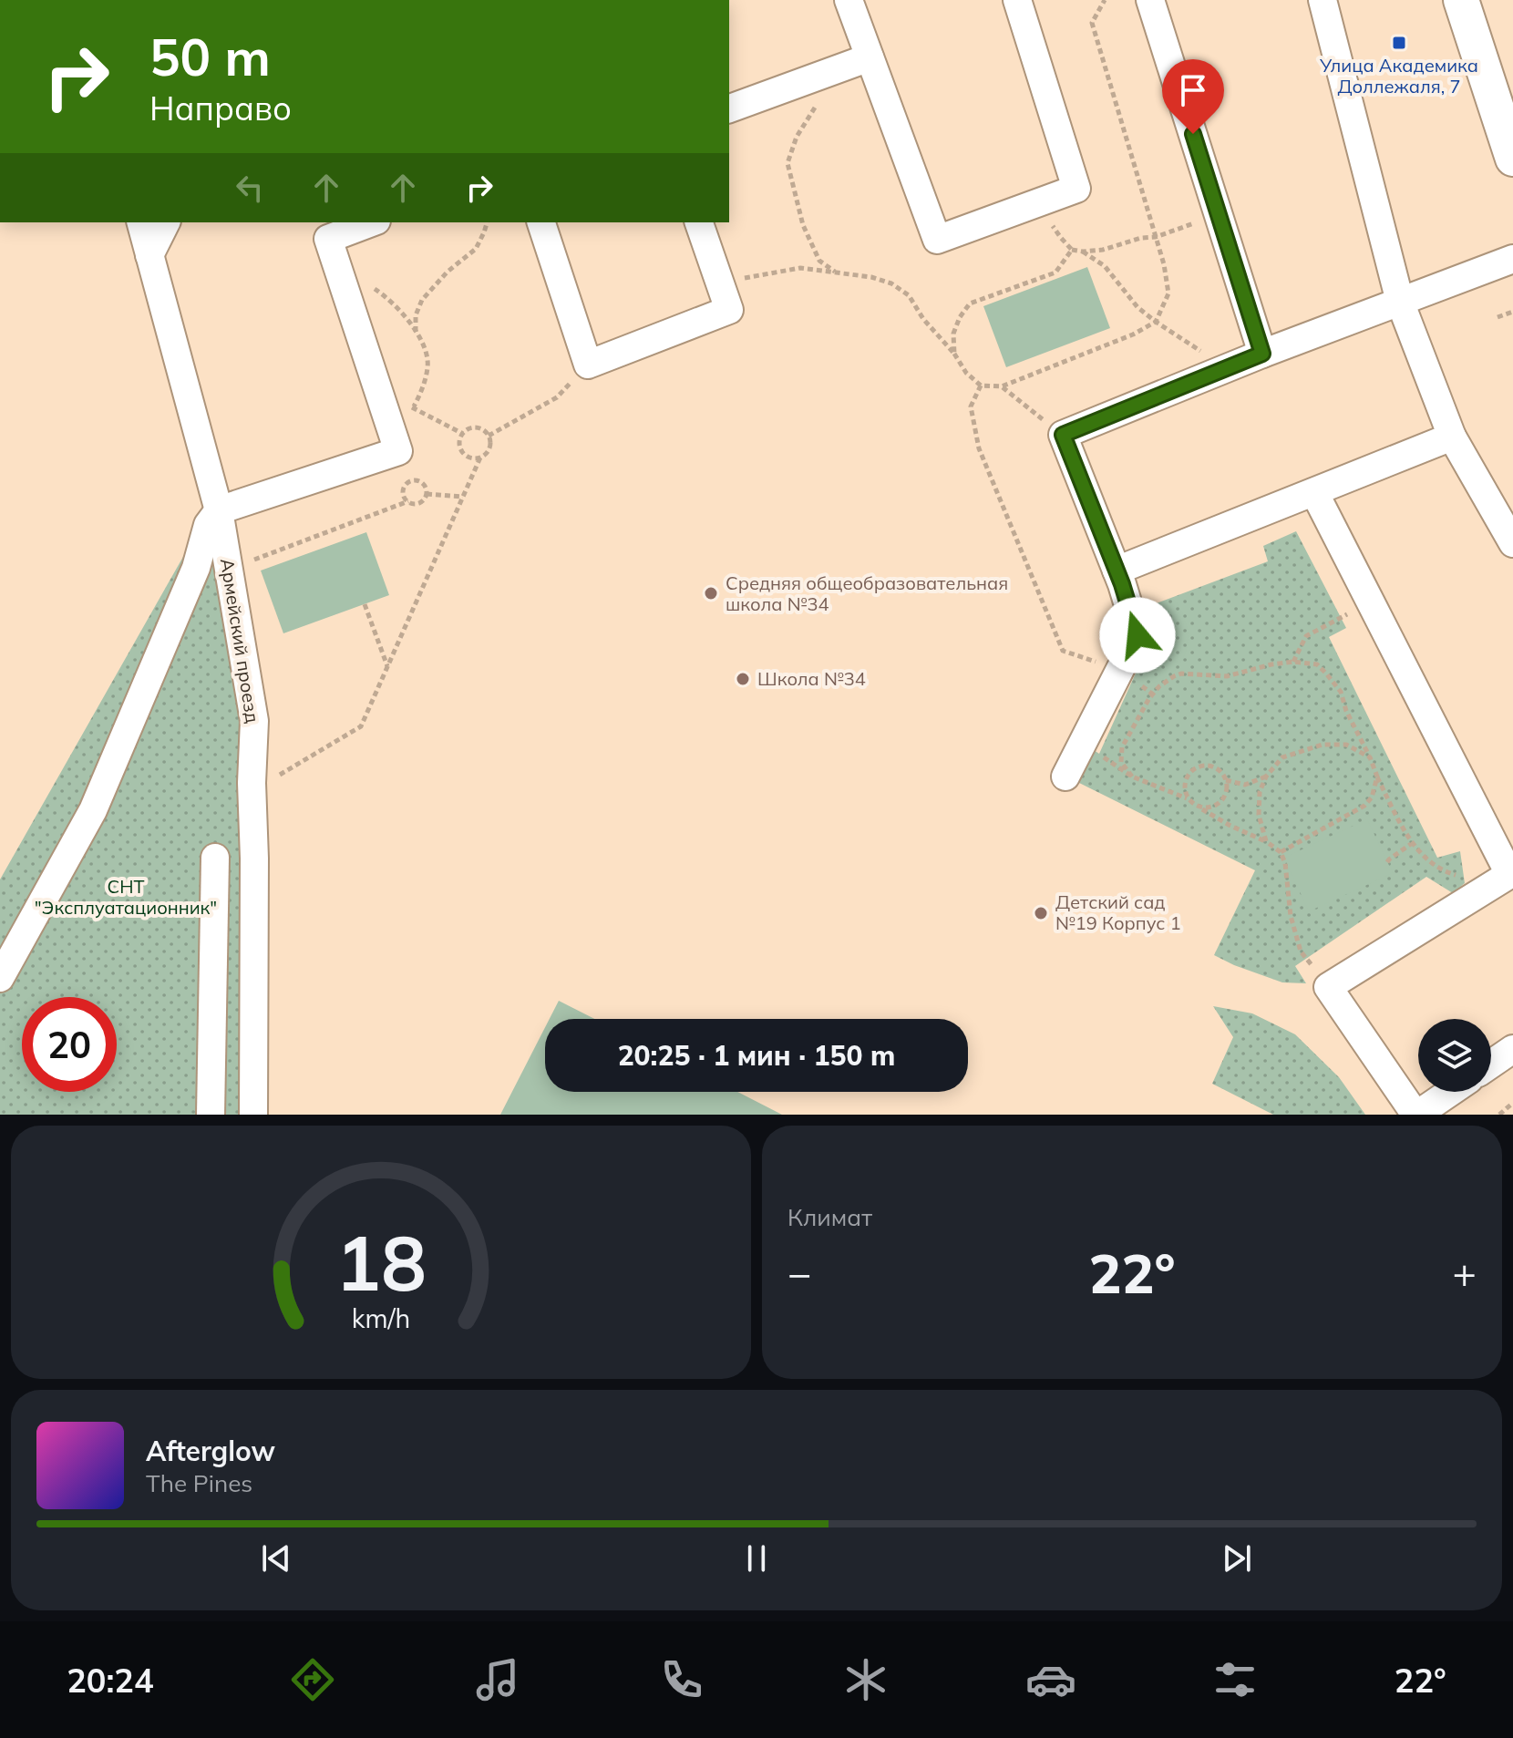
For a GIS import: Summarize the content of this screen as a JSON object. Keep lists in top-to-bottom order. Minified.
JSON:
{"streets":{"street":["Армейский проезд"]},"parks":["СНТ \"Эксплуатационник\""],"places":{"transit":["Улица Академика Доллежаля, 7"],"other":["Средняя общеобразовательная школа №34","Школа №34","Детский сад №19 Корпус 1"]},"page":{"turn":["50 m","Направо"],"limit":"20","trip":"20:25 · 1 мин · 150 m","tile":"Климат","heat":["−","22°","+"],"song":["Afterglow","The Pines"],"tabs":["20:24","22°"],"gauge":["18","km/h"]}}
